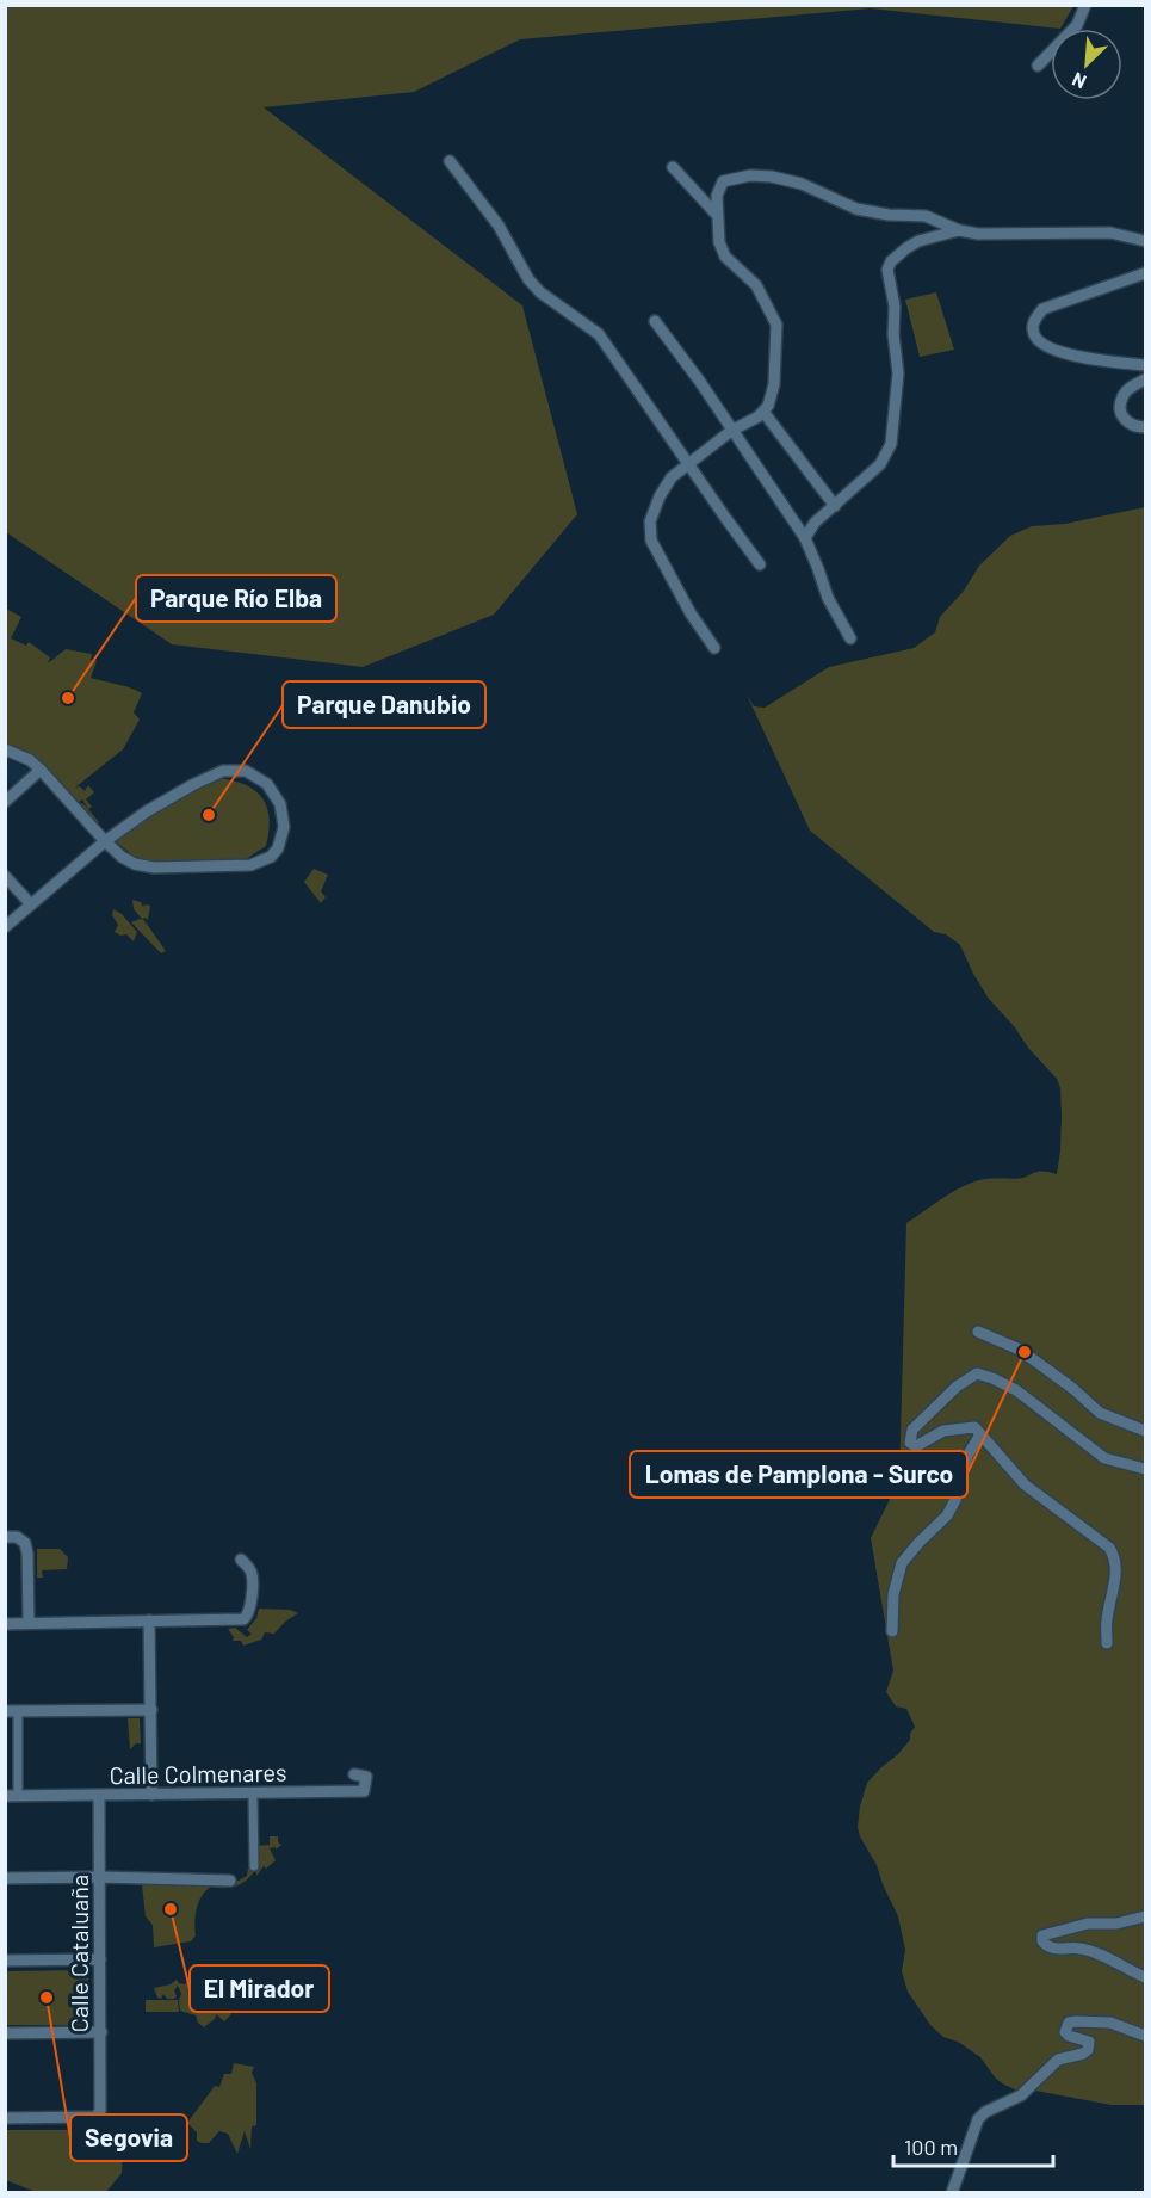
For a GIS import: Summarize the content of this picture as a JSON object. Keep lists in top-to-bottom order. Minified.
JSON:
{"streets":{"street":["Calle Colmenares","Calle Cataluaña"]},"crossings":[["Calle Colmenares","Calle Cataluaña"]],"places":["Parque Río Elba","Parque Danubio","Lomas de Pamplona - Surco","El Mirador","Segovia"],"scale_bar":"100 m","north":"bottom left"}
